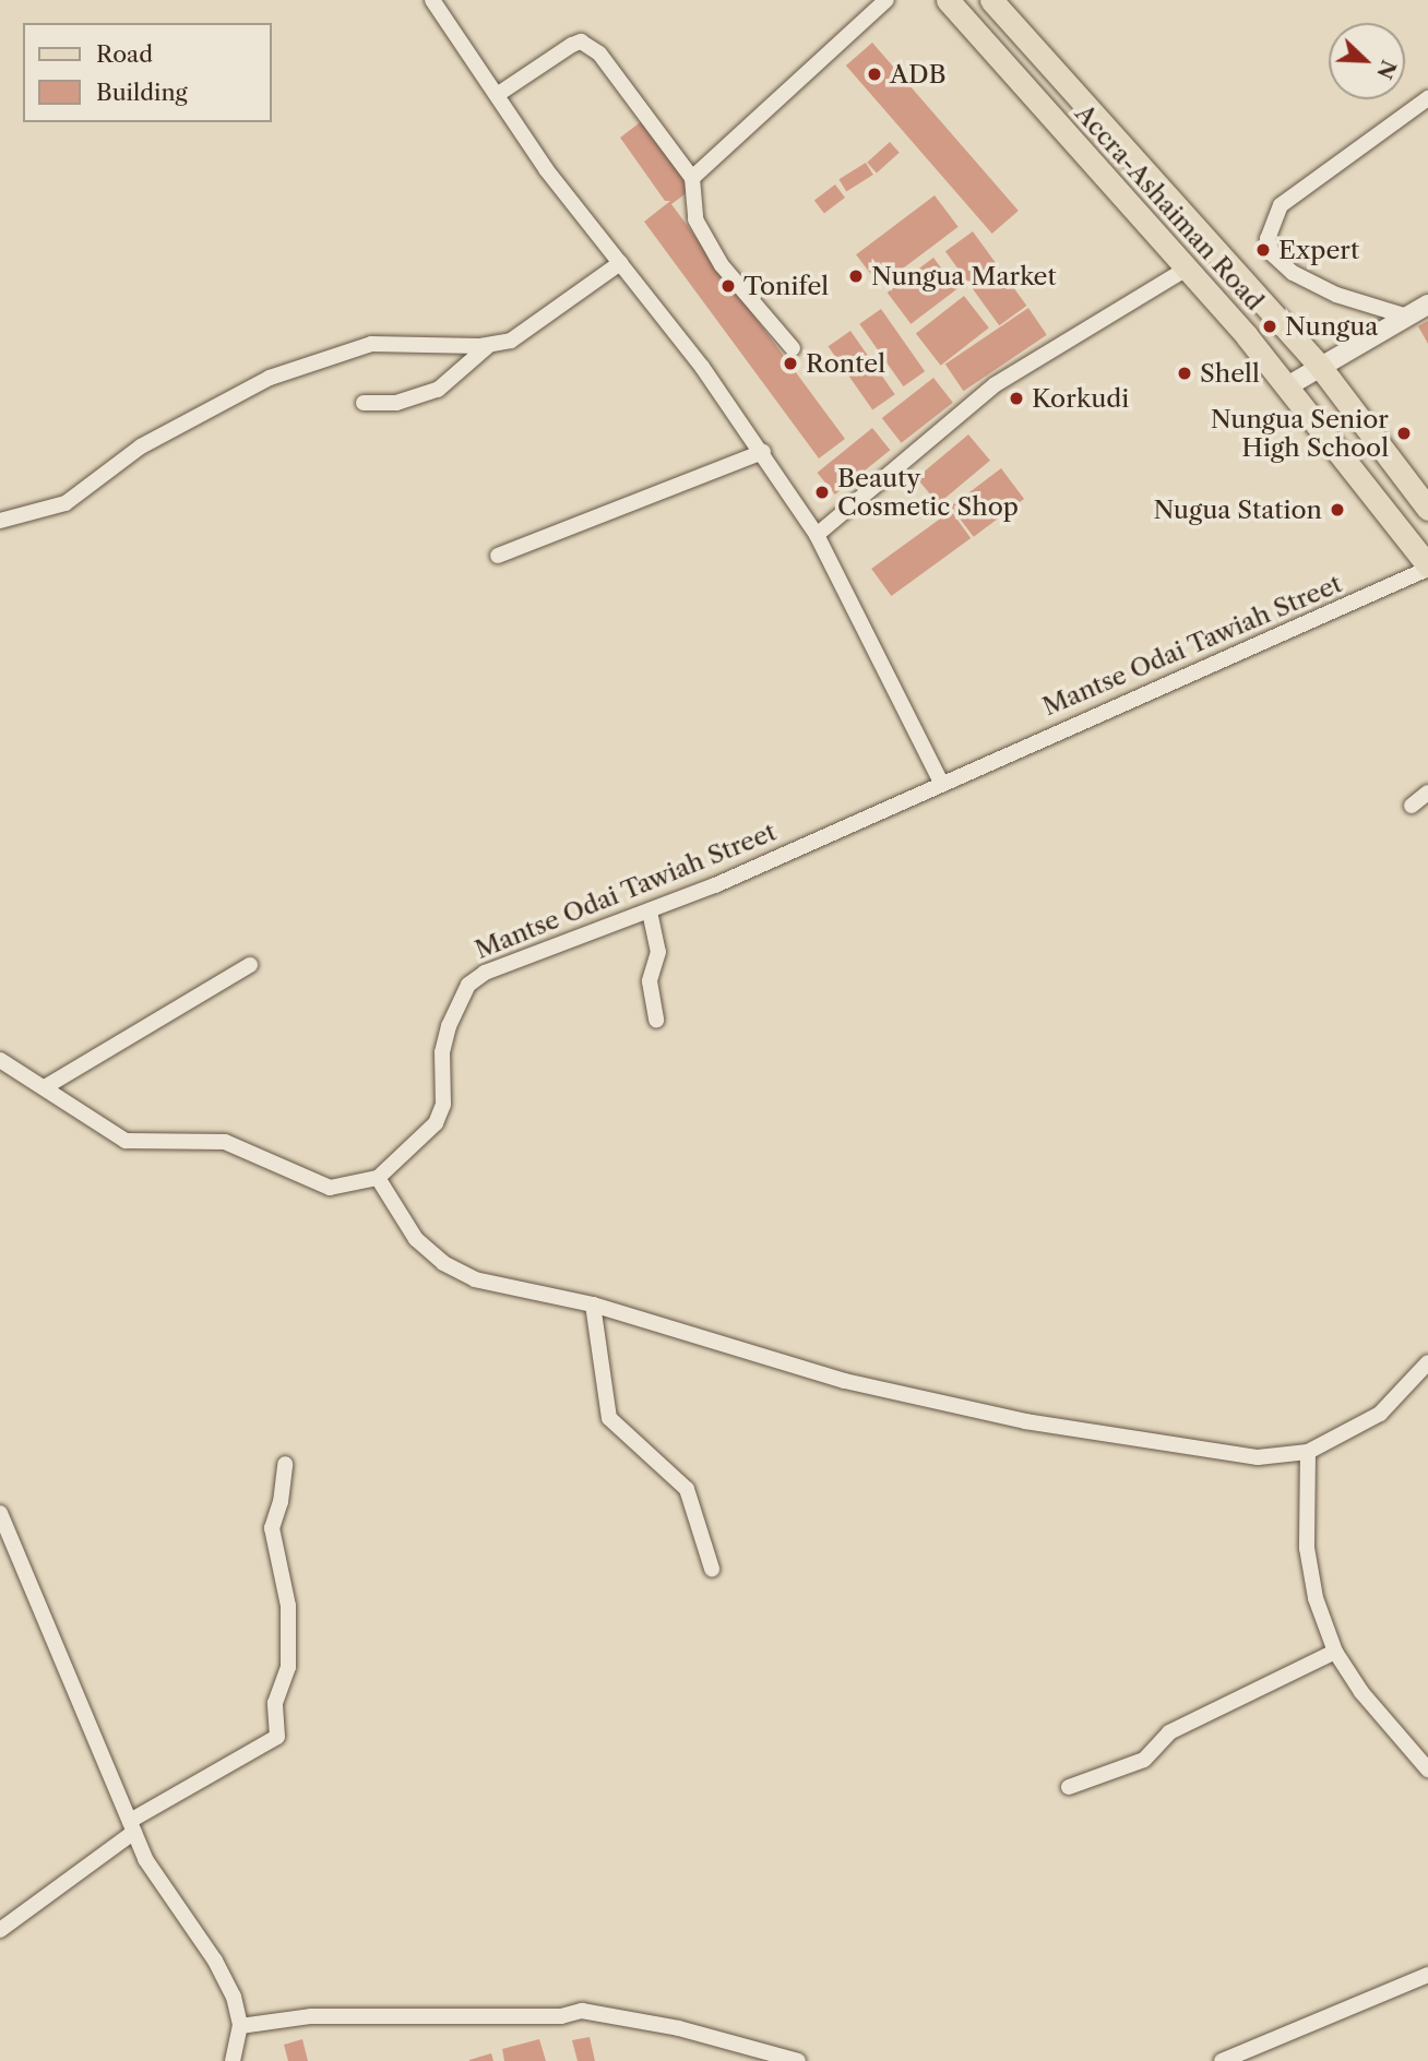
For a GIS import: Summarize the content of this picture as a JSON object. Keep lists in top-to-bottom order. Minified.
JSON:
{"streets":{"main road":["Accra-Ashaiman Road"],"street":["Mantse Odai Tawiah Street"]},"crossings":[["Accra-Ashaiman Road","Mantse Odai Tawiah Street"]],"places":["ADB","Expert","Nungua Market","Tonifel","Nungua","Rontel","Shell","Korkudi","Nungua Senior High School","Beauty Cosmetic Shop","Nugua Station"],"legend":["Road","Building"],"north":"bottom right"}
